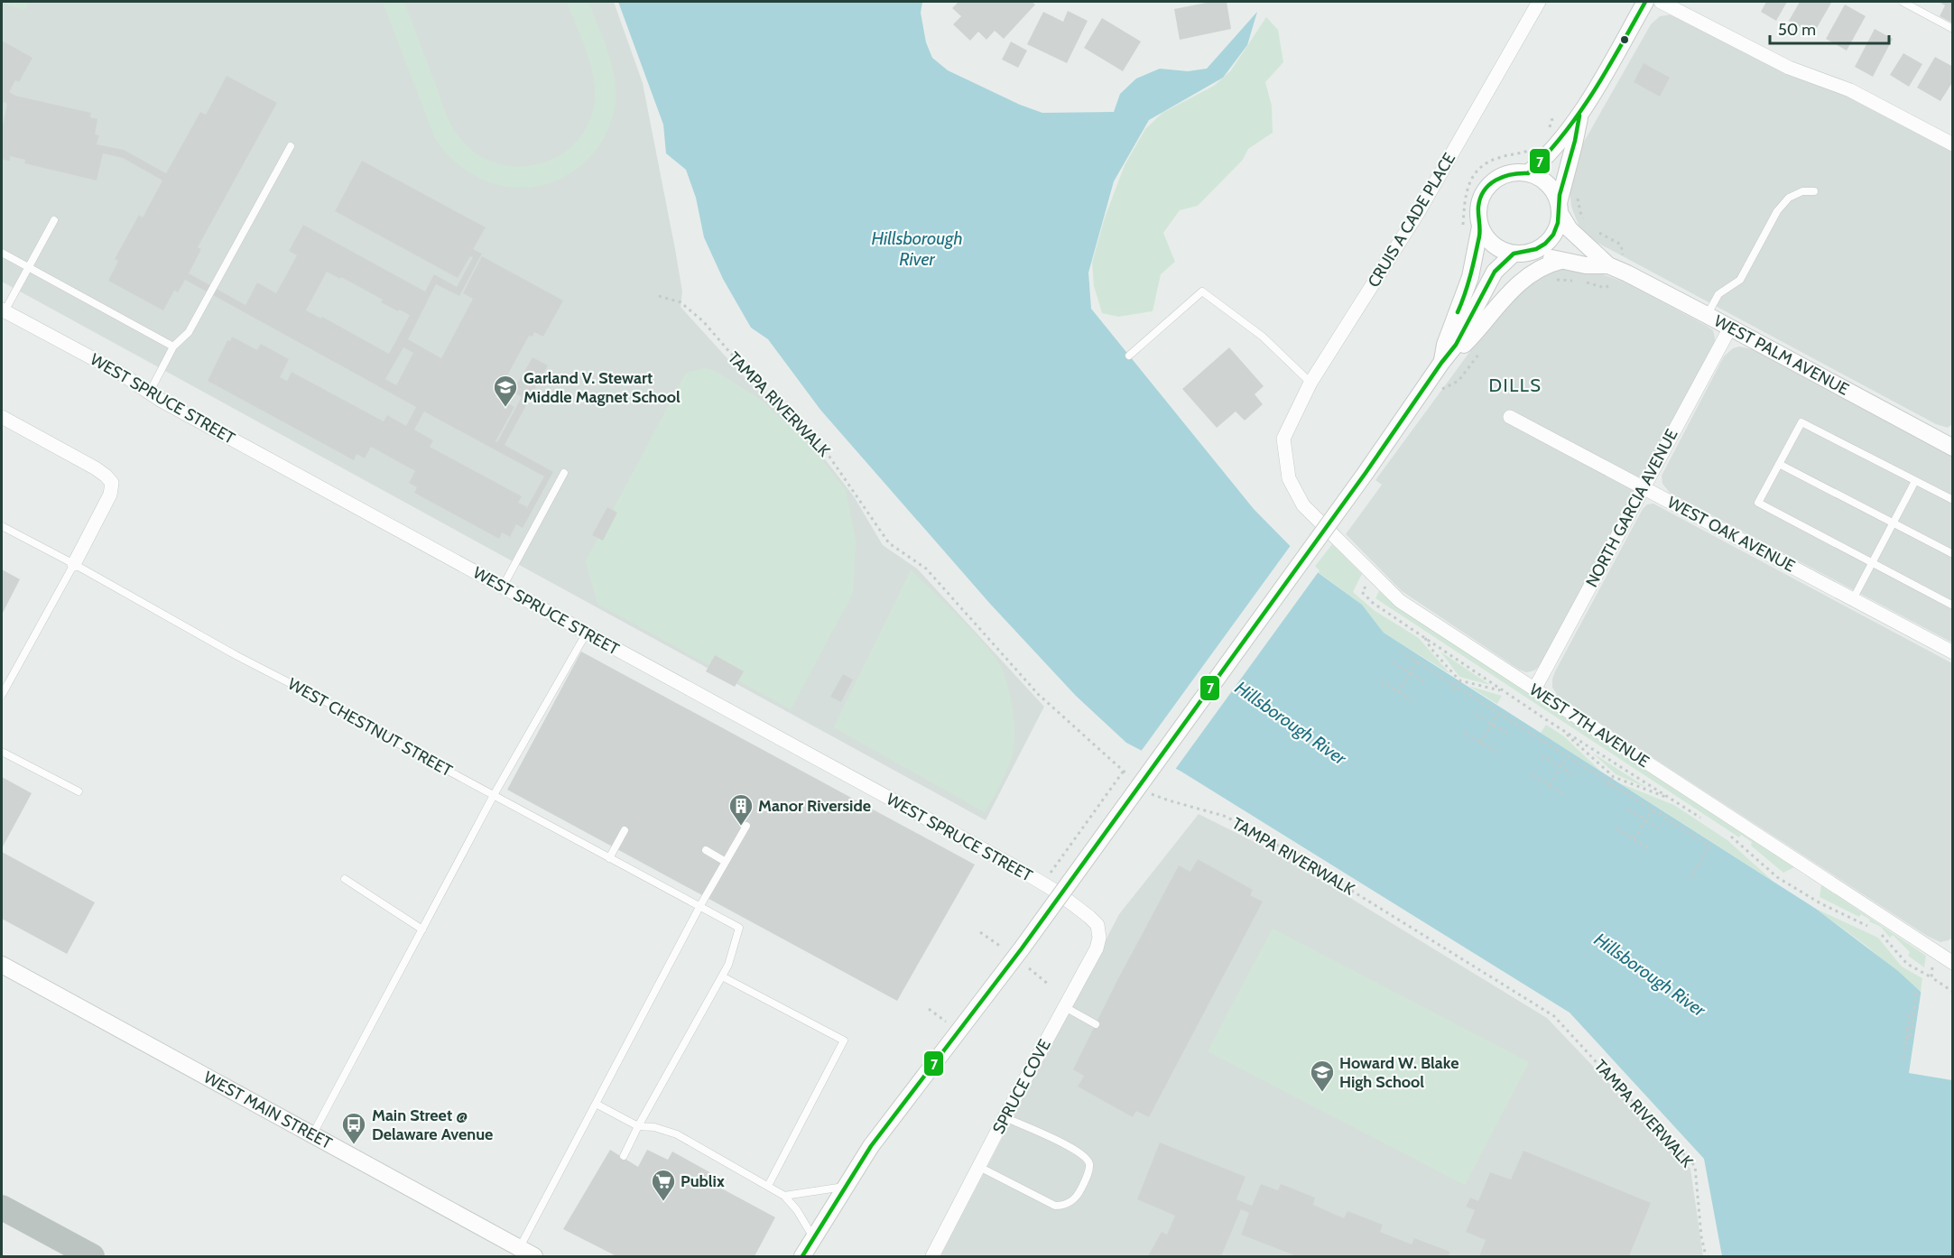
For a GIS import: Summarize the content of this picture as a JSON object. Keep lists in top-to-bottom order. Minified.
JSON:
{"streets":{"street":["CRUIS A CADE PLACE","WEST PALM AVENUE","WEST SPRUCE STREET","NORTH GARCIA AVENUE","WEST OAK AVENUE","WEST 7TH AVENUE","SPRUCE COVE","WEST MAIN STREET"],"lane":["WEST CHESTNUT STREET"],"path":["TAMPA RIVERWALK"]},"crossings":[["CRUIS A CADE PLACE","WEST 7TH AVENUE"],["WEST PALM AVENUE","NORTH GARCIA AVENUE"],["WEST SPRUCE STREET","SPRUCE COVE"],["NORTH GARCIA AVENUE","WEST OAK AVENUE"],["NORTH GARCIA AVENUE","WEST 7TH AVENUE"]],"districts":["DILLS"],"water":["Hillsborough River"],"places":{"school or university":["Garland V. Stewart Middle Magnet School","Howard W. Blake High School"],"building":["Manor Riverside"],"bus stop":["Main Street @ Delaware Avenue"],"supermarket":["Publix"]},"lines":["transit line 7"],"scale_bar":"50 m"}
